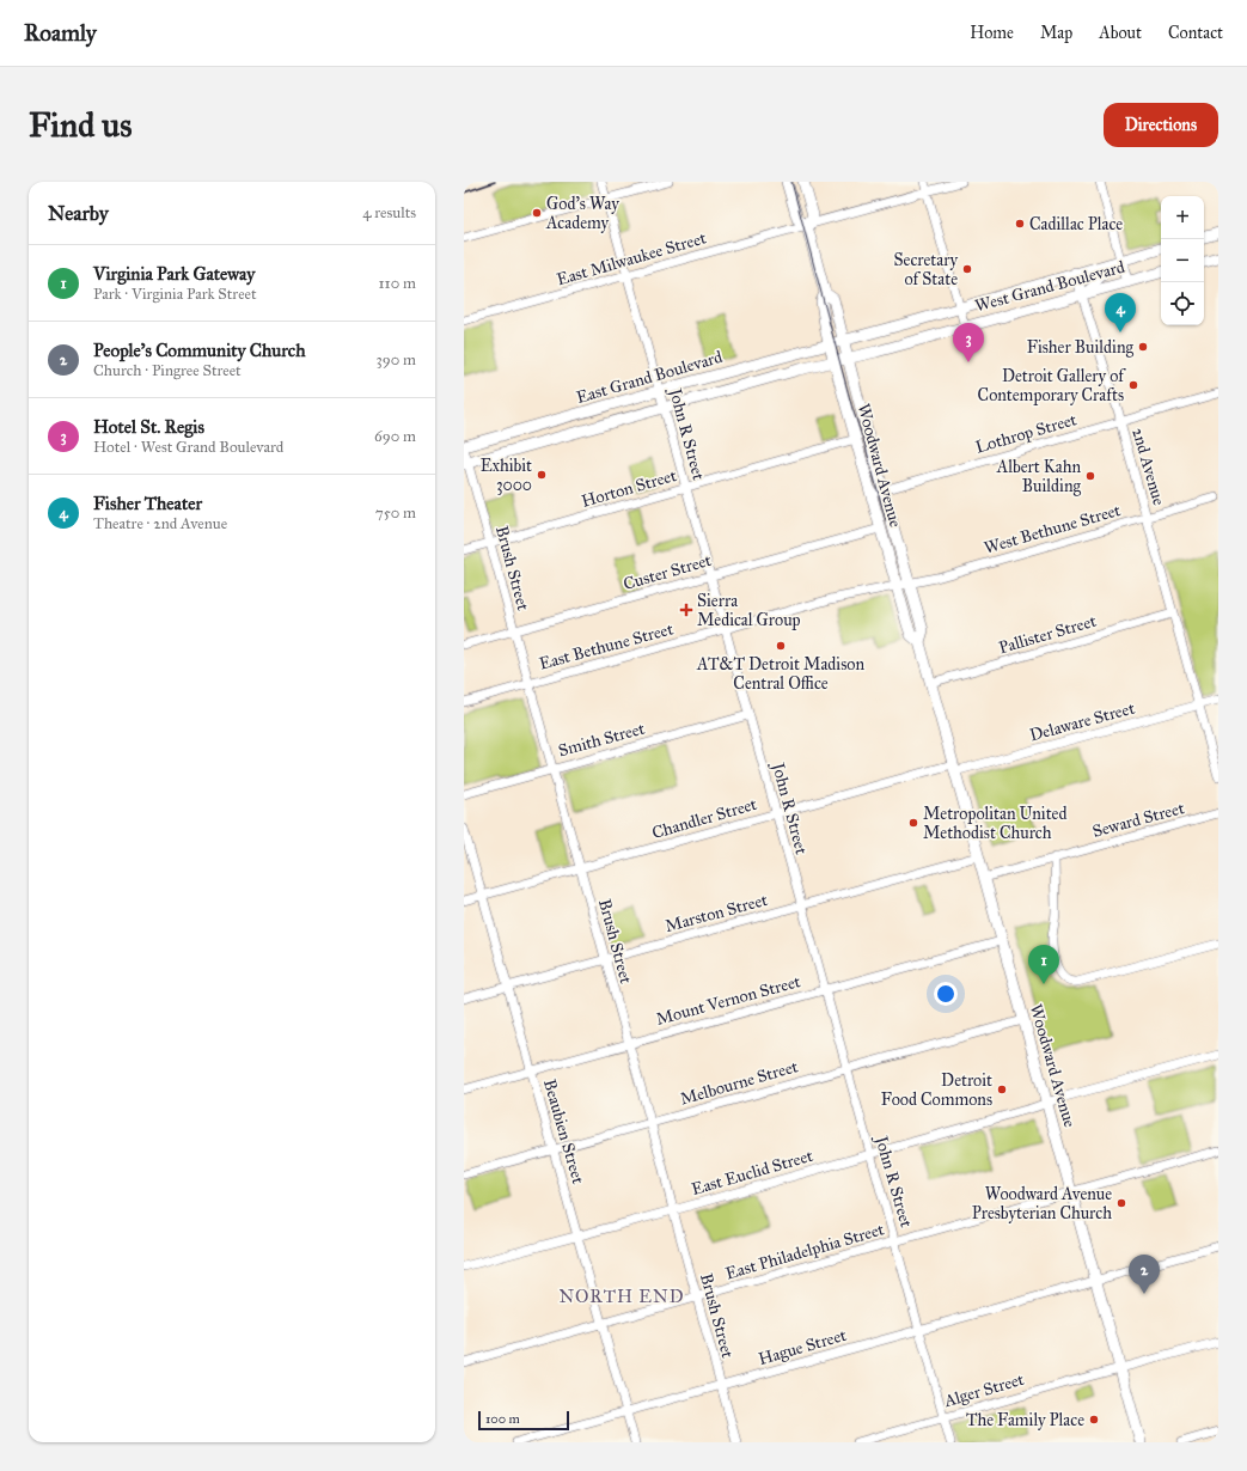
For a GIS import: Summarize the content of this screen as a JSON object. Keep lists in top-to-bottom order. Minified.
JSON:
{"streets":{"main road":["West Grand Boulevard","East Grand Boulevard","Woodward Avenue"],"street":["East Milwaukee Street","Lothrop Street","John R Street","2nd Avenue","Horton Street","West Bethune Street","Brush Street","Custer Street","Pallister Street","East Bethune Street","Delaware Street","Smith Street","Chandler Street","Seward Street","Marston Street","Mount Vernon Street","Melbourne Street","Beaubien Street","East Euclid Street","East Philadelphia Street","Hague Street","Alger Street"]},"crossings":[["East Milwaukee Street","John R Street"],["East Milwaukee Street","Woodward Avenue"],["West Grand Boulevard","East Grand Boulevard"],["West Grand Boulevard","Woodward Avenue"],["West Grand Boulevard","2nd Avenue"],["East Grand Boulevard","John R Street"],["East Grand Boulevard","Woodward Avenue"],["East Grand Boulevard","Brush Street"],["Lothrop Street","Woodward Avenue"],["Lothrop Street","2nd Avenue"],["John R Street","Horton Street"],["John R Street","Custer Street"],["John R Street","East Bethune Street"],["John R Street","Smith Street"],["John R Street","Chandler Street"],["John R Street","Marston Street"],["John R Street","Mount Vernon Street"],["John R Street","Melbourne Street"],["John R Street","East Euclid Street"],["John R Street","East Philadelphia Street"],["John R Street","Hague Street"],["John R Street","Alger Street"],["Woodward Avenue","Horton Street"],["Woodward Avenue","West Bethune Street"],["Woodward Avenue","Custer Street"],["Woodward Avenue","Pallister Street"],["Woodward Avenue","East Bethune Street"],["Woodward Avenue","Delaware Street"],["Woodward Avenue","Chandler Street"],["Woodward Avenue","Seward Street"],["Woodward Avenue","Marston Street"],["Woodward Avenue","Mount Vernon Street"],["Woodward Avenue","Melbourne Street"],["Woodward Avenue","East Euclid Street"],["Woodward Avenue","East Philadelphia Street"],["Woodward Avenue","Hague Street"],["Woodward Avenue","Alger Street"],["2nd Avenue","West Bethune Street"],["2nd Avenue","Pallister Street"],["2nd Avenue","Delaware Street"],["Horton Street","Brush Street"],["West Bethune Street","East Bethune Street"],["Brush Street","Custer Street"],["Brush Street","East Bethune Street"],["Brush Street","Smith Street"],["Brush Street","Chandler Street"],["Brush Street","Marston Street"],["Brush Street","Mount Vernon Street"],["Brush Street","Melbourne Street"],["Brush Street","East Euclid Street"],["Brush Street","East Philadelphia Street"],["Brush Street","Hague Street"],["Delaware Street","Chandler Street"],["Chandler Street","Beaubien Street"],["Marston Street","Beaubien Street"],["Mount Vernon Street","Beaubien Street"],["Melbourne Street","Beaubien Street"],["Beaubien Street","East Euclid Street"],["Beaubien Street","East Philadelphia Street"],["Beaubien Street","Hague Street"]],"districts":["NORTH END"],"places":{"other":["God's Way Academy","Cadillac Place","Secretary of State","Fisher Building","Detroit Gallery of Contemporary Crafts","Exhibit 3000","Albert Kahn Building","AT&T Detroit Madison Central Office","Metropolitan United Methodist Church","Detroit Food Commons","Woodward Avenue Presbyterian Church","The Family Place"],"health":["Sierra Medical Group"]},"scale_bar":"100 m","page":{"header":"Roamly","nav":["Home","Map","About","Contact"],"buttons":"Directions","title":"Find us","heading":["Nearby","4 results"],"map_buttons":["+","−"],"list":[{"mark":"1","name":"Virginia Park Gateway","note":"Park · Virginia Park Street","value":"110 m"},{"mark":"2","name":"People's Community Church","note":"Church · Pingree Street","value":"390 m"},{"mark":"3","name":"Hotel St. Regis","note":"Hotel · West Grand Boulevard","value":"690 m"},{"mark":"4","name":"Fisher Theater","note":"Theatre · 2nd Avenue","value":"750 m"}],"pins":["4","3","1","2"],"scale":"100 m"}}
